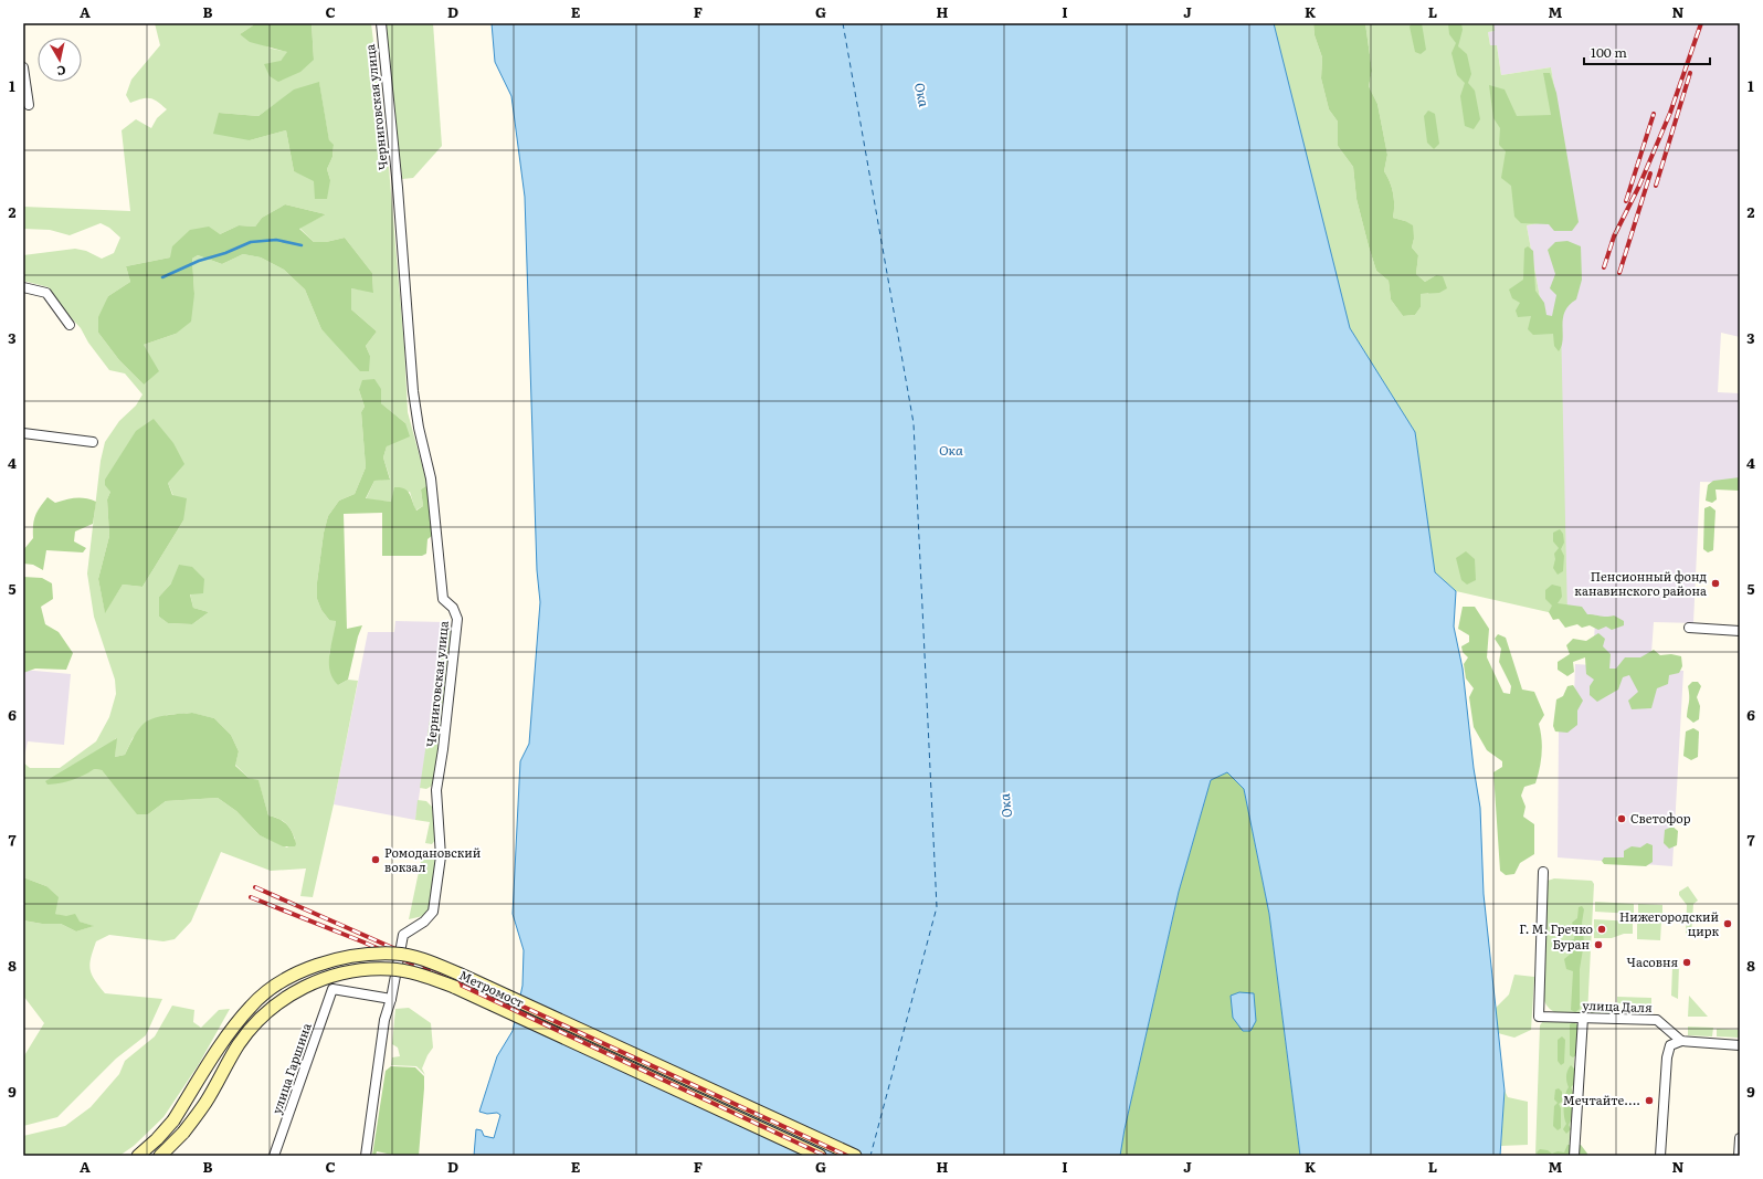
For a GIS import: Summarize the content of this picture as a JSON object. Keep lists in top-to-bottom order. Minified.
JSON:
{"streets":{"main road":["Метромост"],"street":["Черниговская улица","улица Даля","улица Гаршина"]},"crossings":[["Черниговская улица","улица Гаршина"]],"water":["Ока"],"places":["Пенсионный фонд канавинского района","Светофор","Ромодановский вокзал","Нижегородский цирк","Г. М. Гречко","Буран","Часовня","Мечтайте...."],"scale_bar":"100 m","north":"bottom","grid":{"columns":["A","B","C","D","E","F","G","H","I","J","K","L","M","N"],"rows":["1","2","3","4","5","6","7","8","9"]}}
